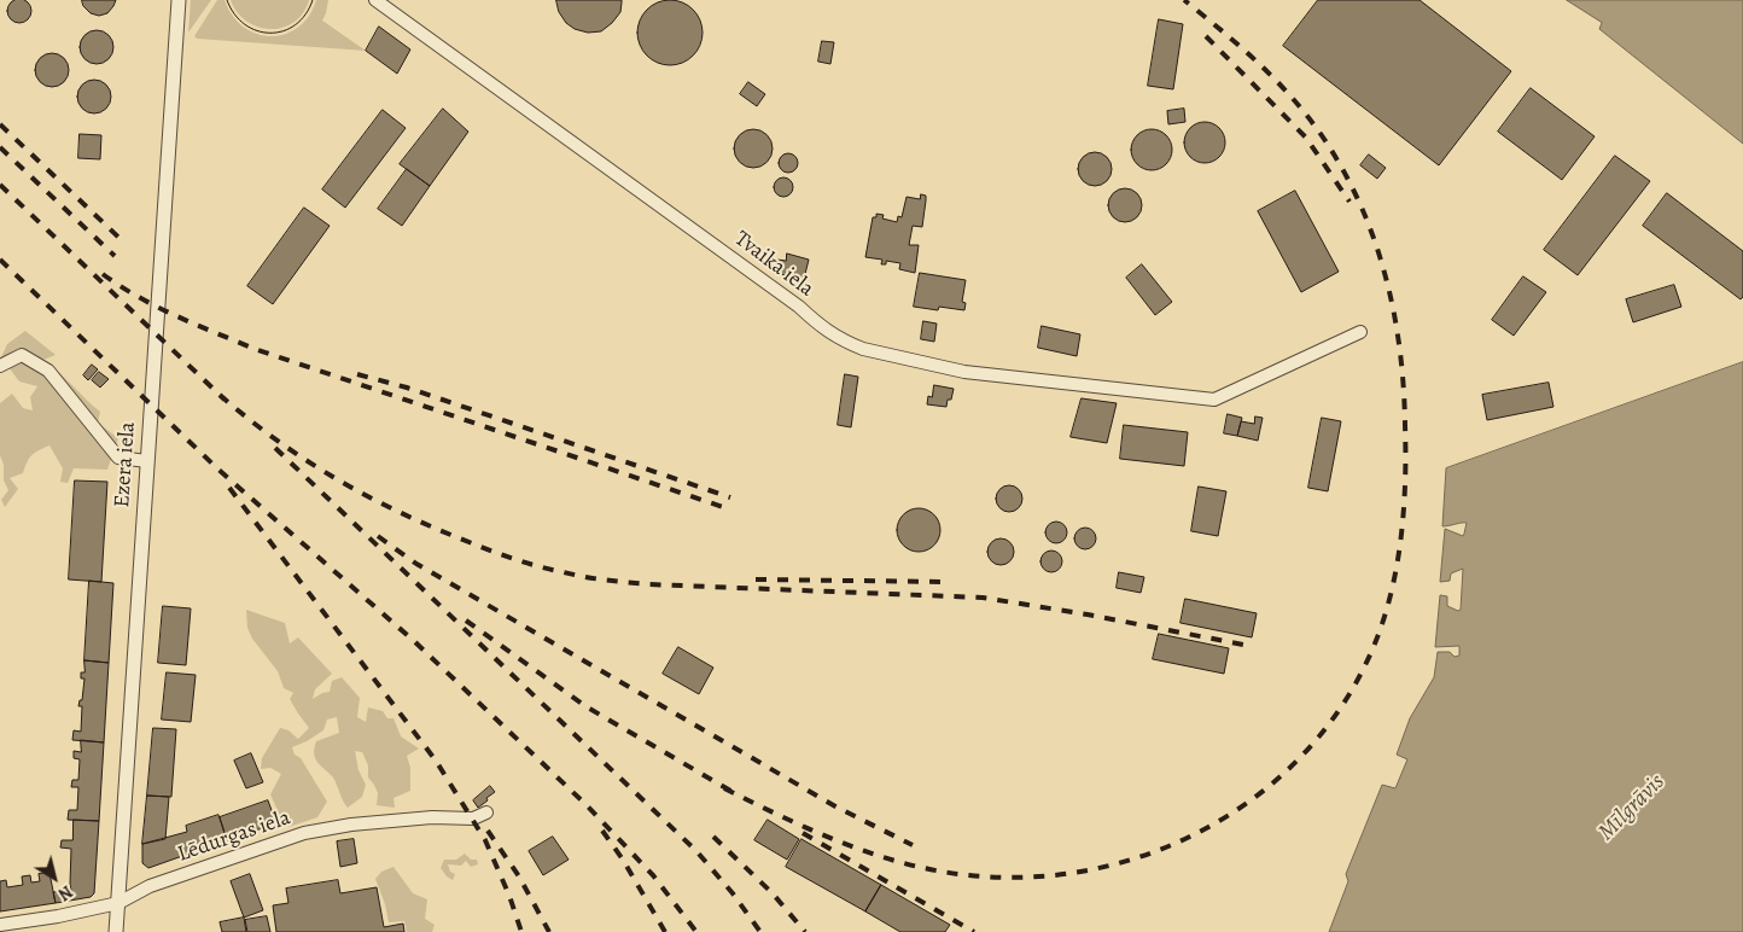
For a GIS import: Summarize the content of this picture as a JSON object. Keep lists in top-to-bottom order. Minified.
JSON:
{"streets":{"street":["Tvaika iela","Ezera iela","Lēdurgas iela"]},"crossings":[["Ezera iela","Lēdurgas iela"]],"water":["Mīlgrāvis"],"north":"bottom right"}
